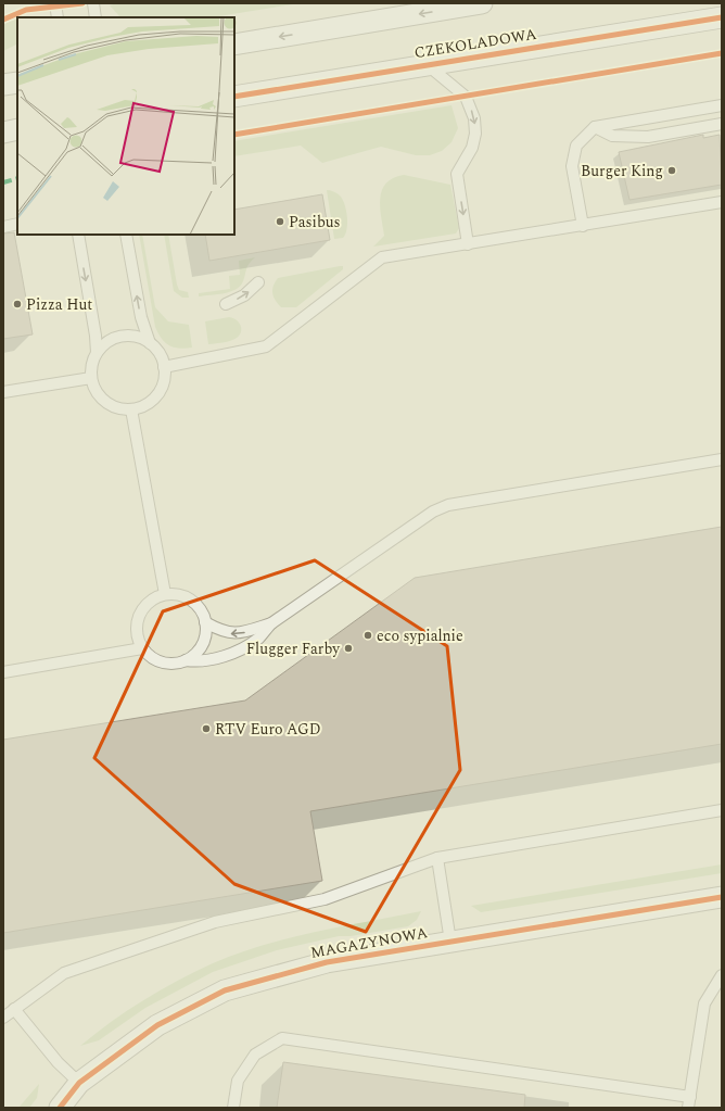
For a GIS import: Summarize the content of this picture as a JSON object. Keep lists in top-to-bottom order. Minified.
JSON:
{"streets":{"street":["CZEKOLADOWA","MAGAZYNOWA"]},"places":["Burger King","Pasibus","Pizza Hut","eco sypialnie","Flugger Farby","RTV Euro AGD"]}
